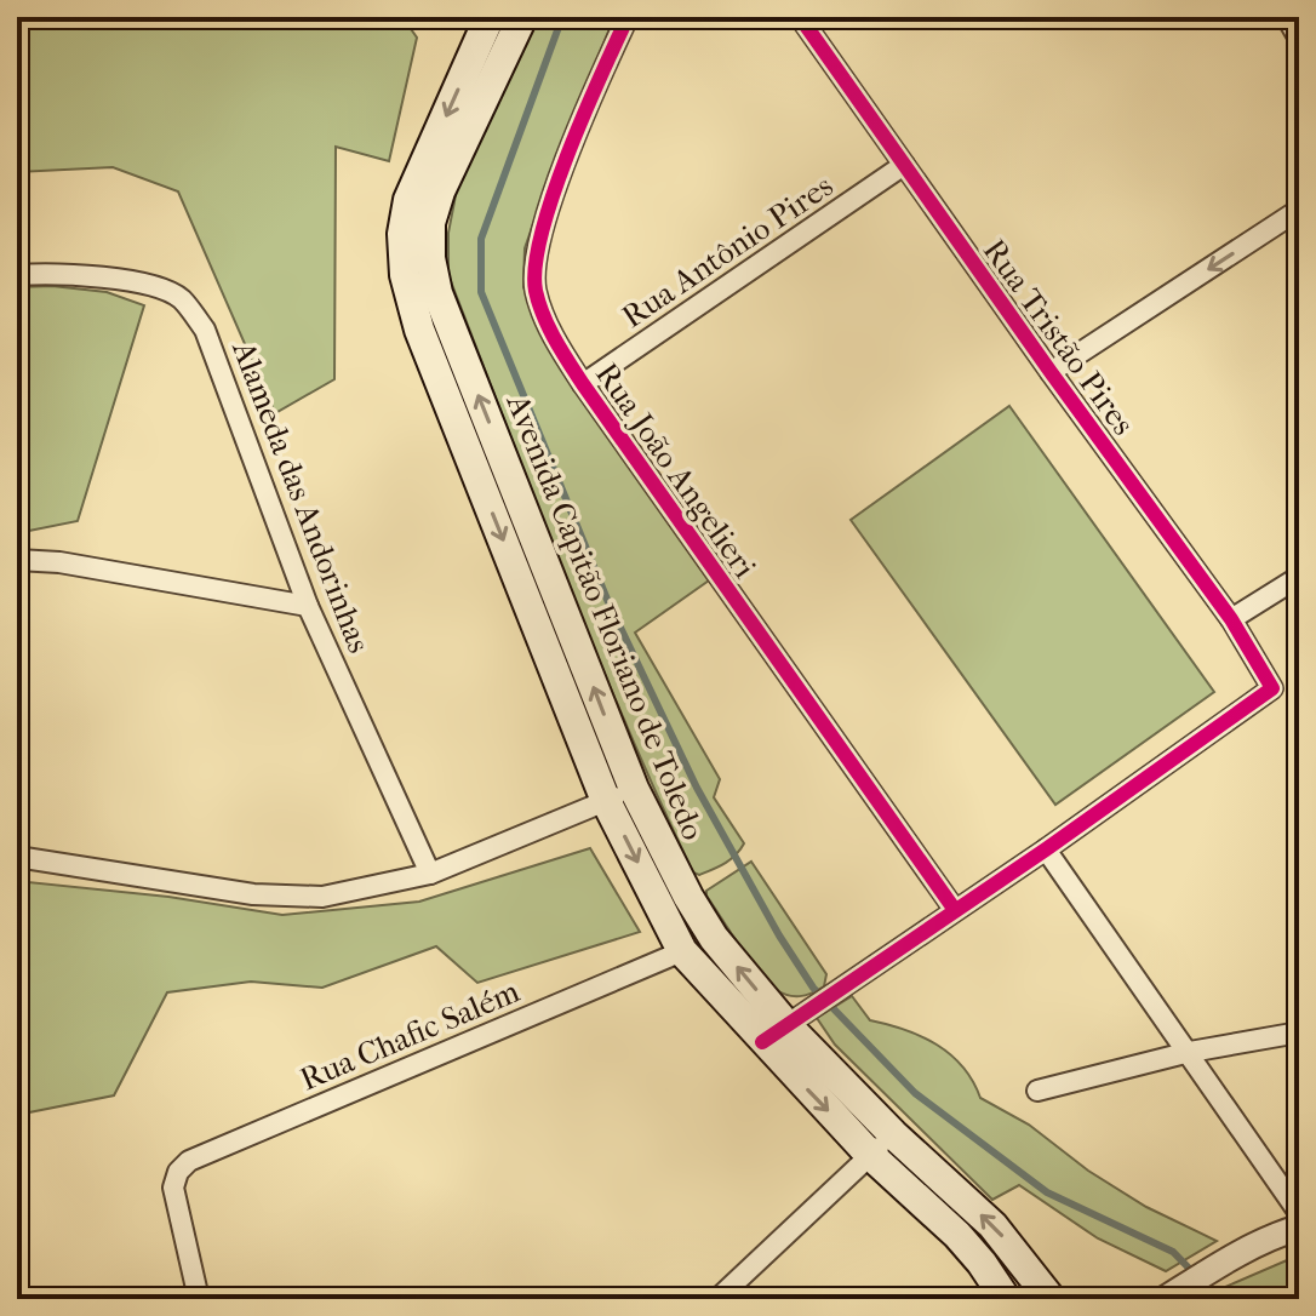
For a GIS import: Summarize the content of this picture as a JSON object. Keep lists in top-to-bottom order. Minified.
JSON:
{"streets":{"main road":["Avenida Capitão Floriano de Toledo"],"street":["Rua Antônio Pires","Rua Tristão Pires","Rua João Angelieri","Alameda das Andorinhas","Rua Chafic Salém"]},"crossings":[["Rua Antônio Pires","Rua Tristão Pires"],["Rua Antônio Pires","Rua João Angelieri"],["Avenida Capitão Floriano de Toledo","Rua Chafic Salém"]]}
